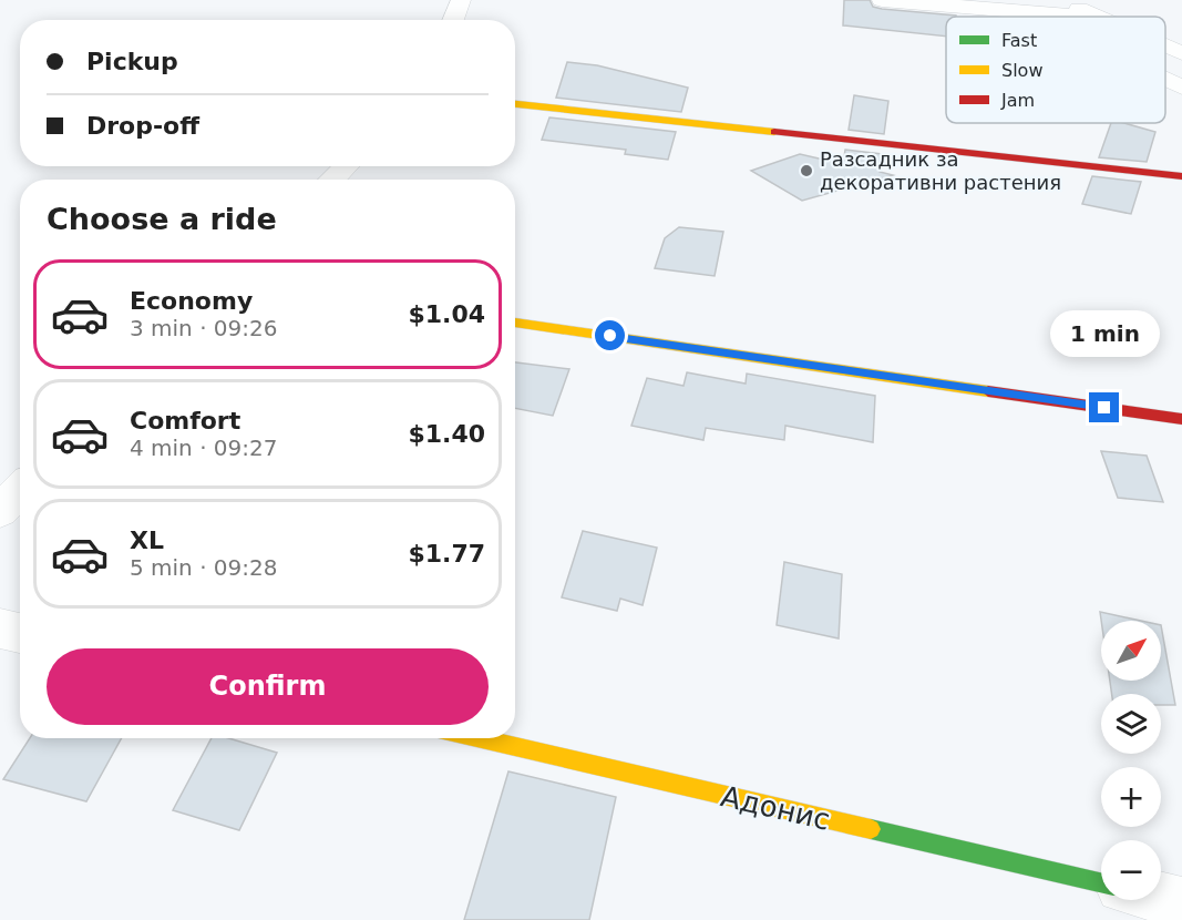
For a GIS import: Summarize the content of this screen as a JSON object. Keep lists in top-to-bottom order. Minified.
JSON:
{"streets":{"street":["Адонис"]},"places":["Разсадник за декоративни растения"],"legend":["Fast","Slow","Jam"],"north":"top right","page":{"banner":["Pickup","Drop-off"],"heading":"Choose a ride","list":[{"name":"Economy","note":"3 min · 09:26","value":"$1.04"},{"name":"Comfort","note":"4 min · 09:27","value":"$1.40"},{"name":"XL","note":"5 min · 09:28","value":"$1.77"}],"bubble":"1 min","map_buttons":["+","−"],"buttons":"Confirm"}}
